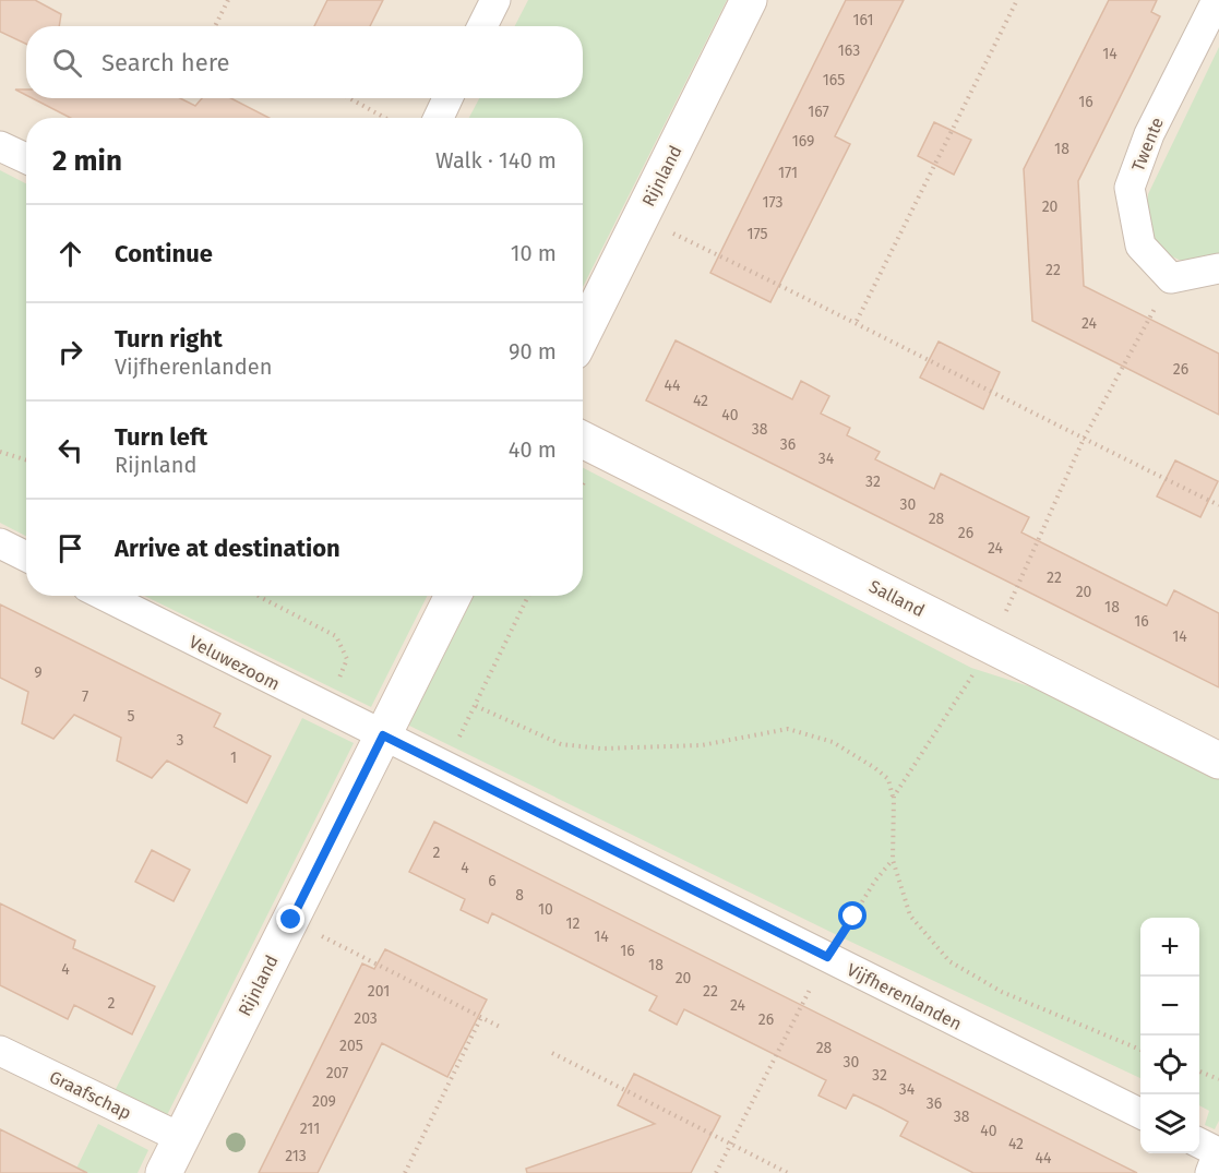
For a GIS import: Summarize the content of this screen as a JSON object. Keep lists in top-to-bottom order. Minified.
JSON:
{"streets":{"street":["Twente","Rijnland","Salland","Veluwezoom","Vijfherenlanden","Graafschap"]},"crossings":[["Rijnland","Veluwezoom"],["Rijnland","Vijfherenlanden"],["Rijnland","Graafschap"],["Veluwezoom","Vijfherenlanden"]],"house_numbers":["161","163","14","165","16","167","169","18","171","173","20","175","22","24","26","44","42","40","38","36","34","32","30","28","26","24","22","20","18","16","14","9","7","5","3","1","2","4","6","8","10","12","14","16","18","4","20","201","22","2","24","203","26","205","28","30","207","32","34","209","36","38","211","40","42","213","44"],"page":{"search":"Search here","heading":["2 min","Walk · 140 m"],"list":[["Continue","10 m"],["Turn right","Vijfherenlanden","90 m"],["Turn left","Rijnland","40 m"],"Arrive at destination"],"map_buttons":["+","−"]}}
